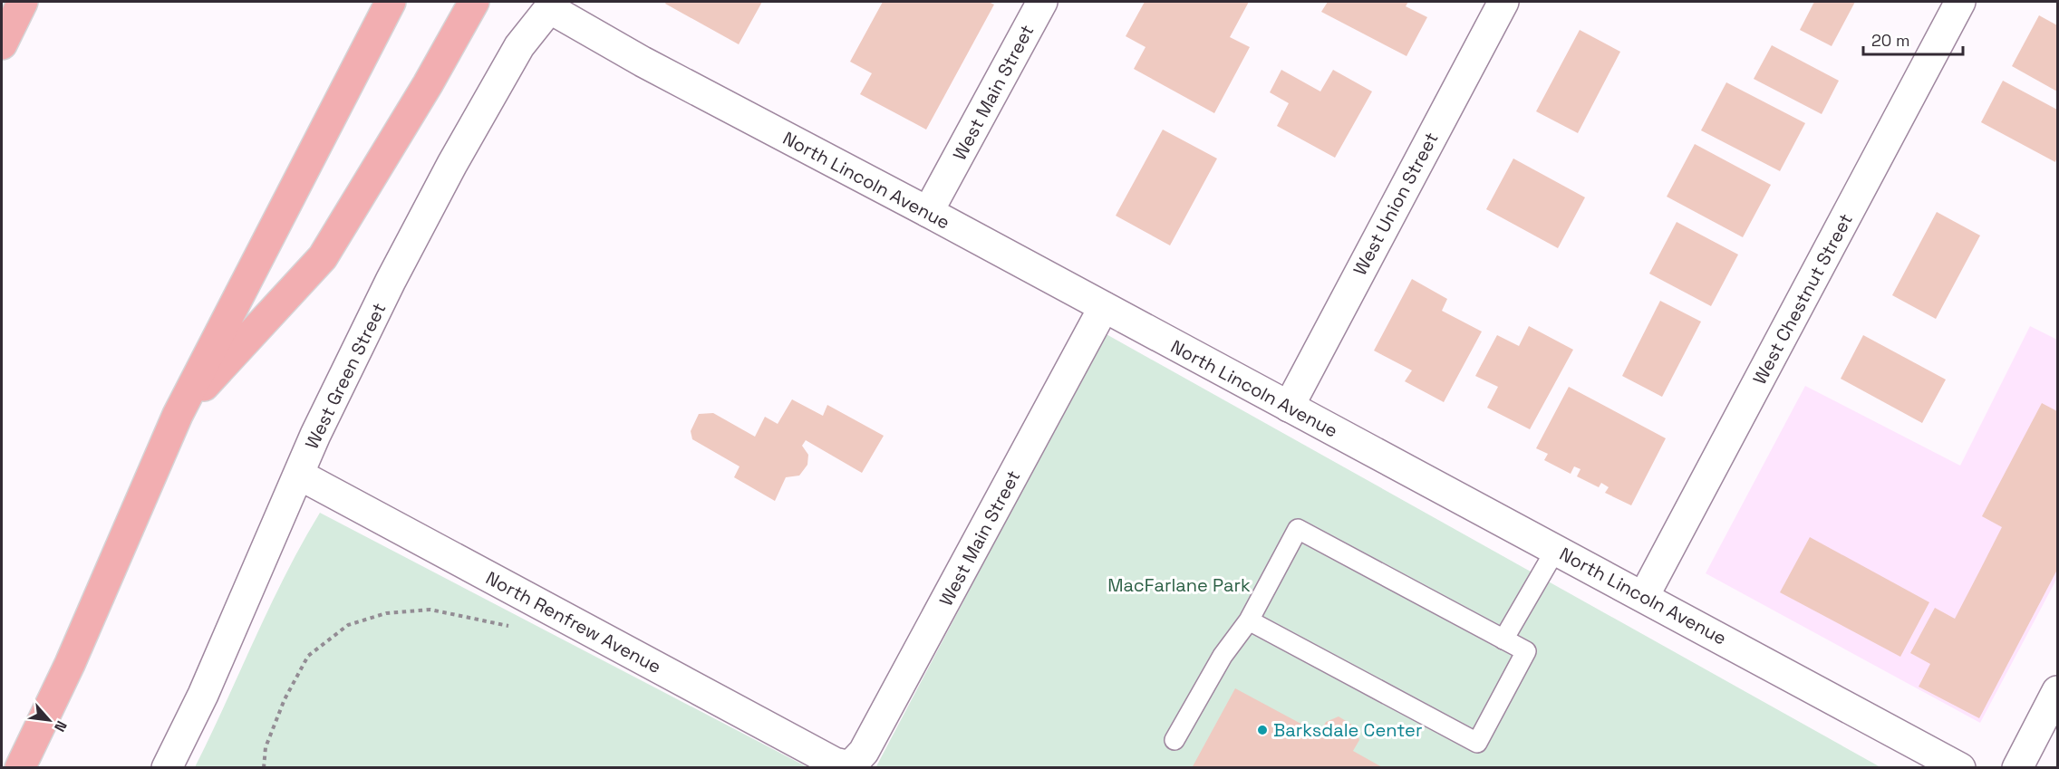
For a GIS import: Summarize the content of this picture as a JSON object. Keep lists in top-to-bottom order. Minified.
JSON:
{"streets":{"street":["West Main Street","North Lincoln Avenue","West Union Street","West Chestnut Street","West Green Street","North Renfrew Avenue"]},"crossings":[["West Main Street","North Lincoln Avenue"],["West Main Street","North Renfrew Avenue"],["North Lincoln Avenue","West Union Street"],["North Lincoln Avenue","West Chestnut Street"],["North Lincoln Avenue","West Green Street"],["West Green Street","North Renfrew Avenue"]],"parks":["MacFarlane Park"],"places":["Barksdale Center"],"scale_bar":"20 m","north":"bottom right"}
